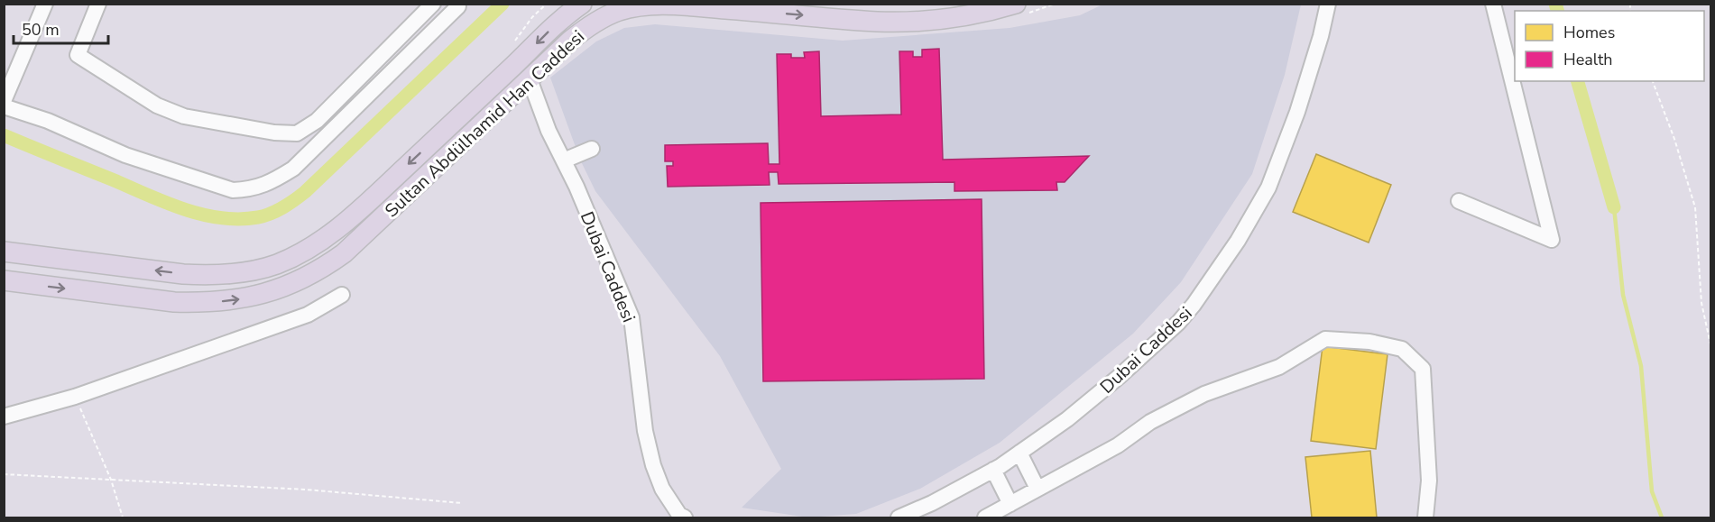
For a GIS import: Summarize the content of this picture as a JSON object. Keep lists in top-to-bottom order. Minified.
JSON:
{"streets":{"main road":["Sultan Abdülhamid Han Caddesi"],"street":["Dubai Caddesi"]},"crossings":[["Sultan Abdülhamid Han Caddesi","Dubai Caddesi"]],"legend":["Homes","Health"],"scale_bar":"50 m"}
